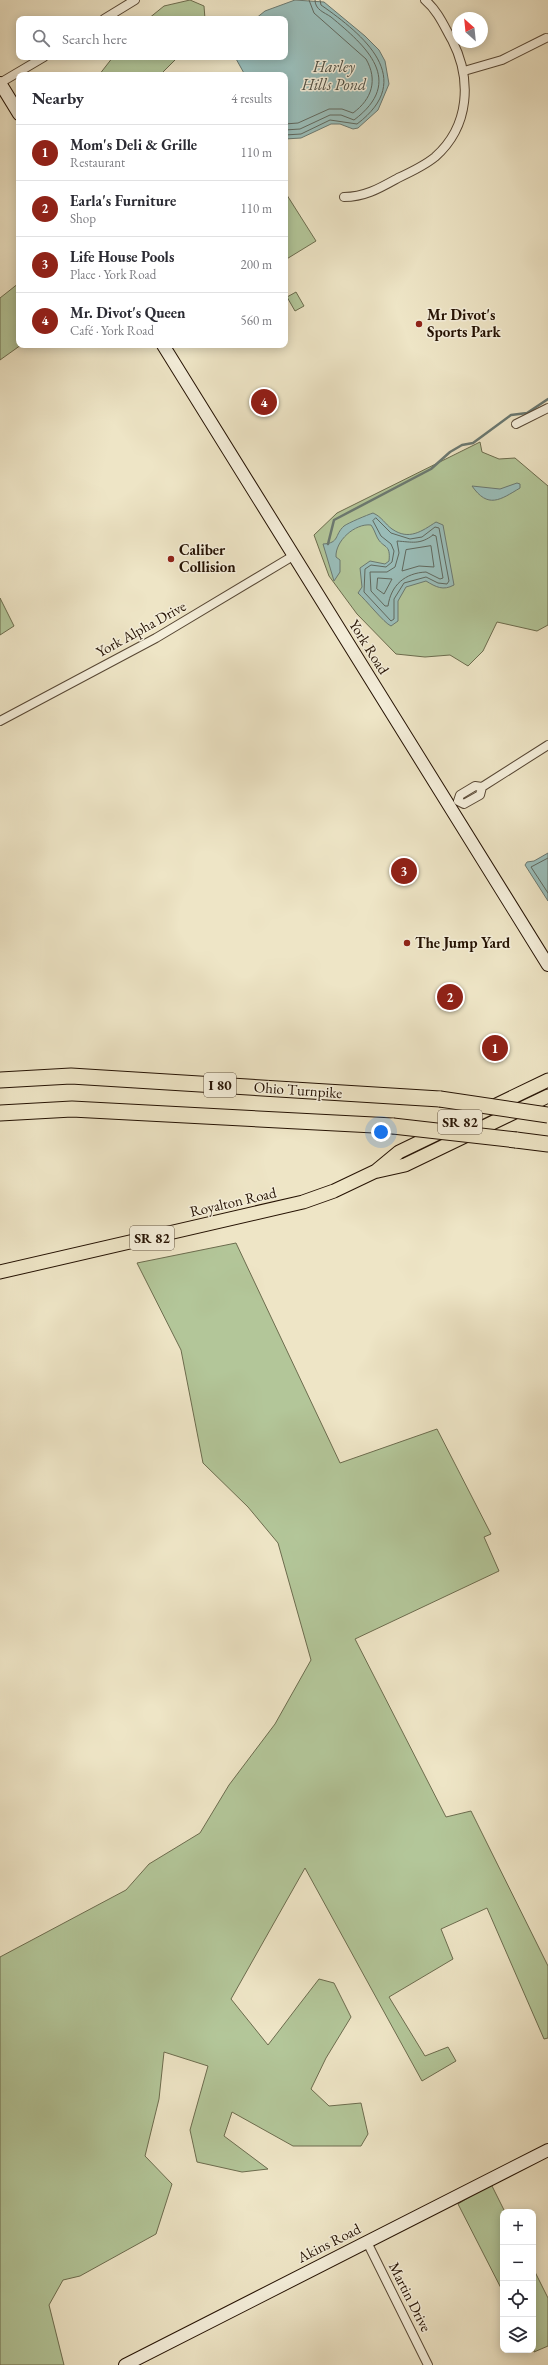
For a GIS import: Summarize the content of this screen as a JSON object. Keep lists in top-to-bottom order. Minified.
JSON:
{"streets":{"highway":["I 80","Ohio Turnpike"],"main road":["SR 82","Royalton Road"],"street":["York Alpha Drive","York Road","Akins Road","Martin Drive"]},"crossings":[["York Alpha Drive","York Road"],["Akins Road","Martin Drive"]],"water":["Harley Hills Pond"],"places":["Mr Divot's Sports Park","Caliber Collision","The Jump Yard"],"north":"top left","page":{"search":"Search here","heading":["Nearby","4 results"],"list":[{"mark":"1","name":"Mom's Deli & Grille","note":"Restaurant","value":"110 m"},{"mark":"2","name":"Earla's Furniture","note":"Shop","value":"110 m"},{"mark":"3","name":"Life House Pools","note":"Place · York Road","value":"200 m"},{"mark":"4","name":"Mr. Divot's Queen","note":"Café · York Road","value":"560 m"}],"pins":["4","3","2","1"],"map_buttons":["+","−"]}}
